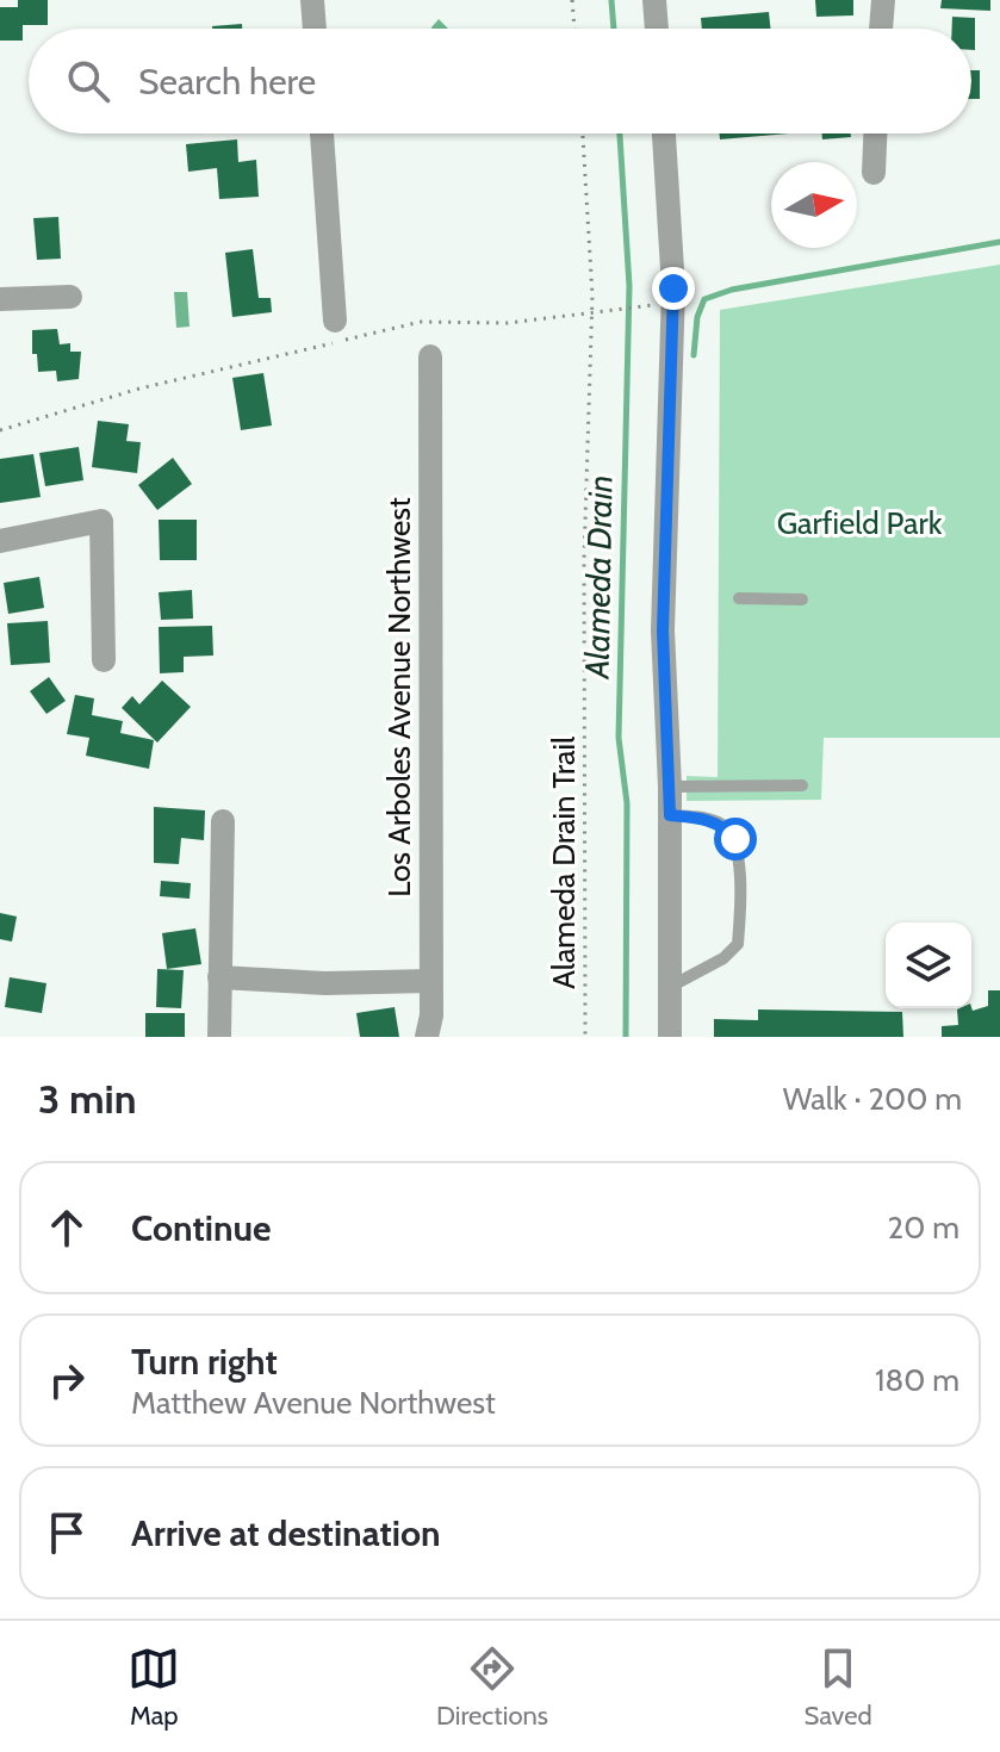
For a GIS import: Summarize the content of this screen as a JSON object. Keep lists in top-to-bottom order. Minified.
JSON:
{"streets":{"street":["Los Arboles Avenue Northwest"],"path":["Alameda Drain Trail"]},"water":["Alameda Drain"],"parks":["Garfield Park"],"north":"right","page":{"search":"Search here","heading":["3 min","Walk · 200 m"],"list":[["Continue","20 m"],["Turn right","Matthew Avenue Northwest","180 m"],"Arrive at destination"],"nav":["Map","Directions","Saved"]}}
